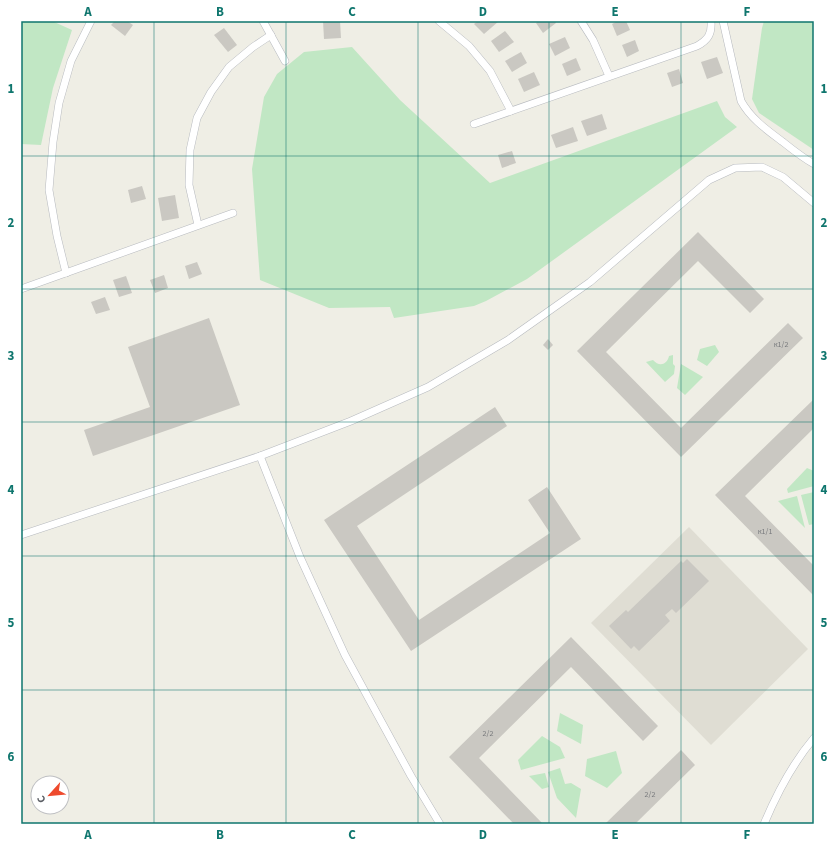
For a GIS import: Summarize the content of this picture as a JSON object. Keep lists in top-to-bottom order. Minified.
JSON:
{"house_numbers":["к1/2","к1/1","2/2","2/2"],"north":"bottom left","grid":{"columns":["A","B","C","D","E","F"],"rows":["1","2","3","4","5","6"]}}
